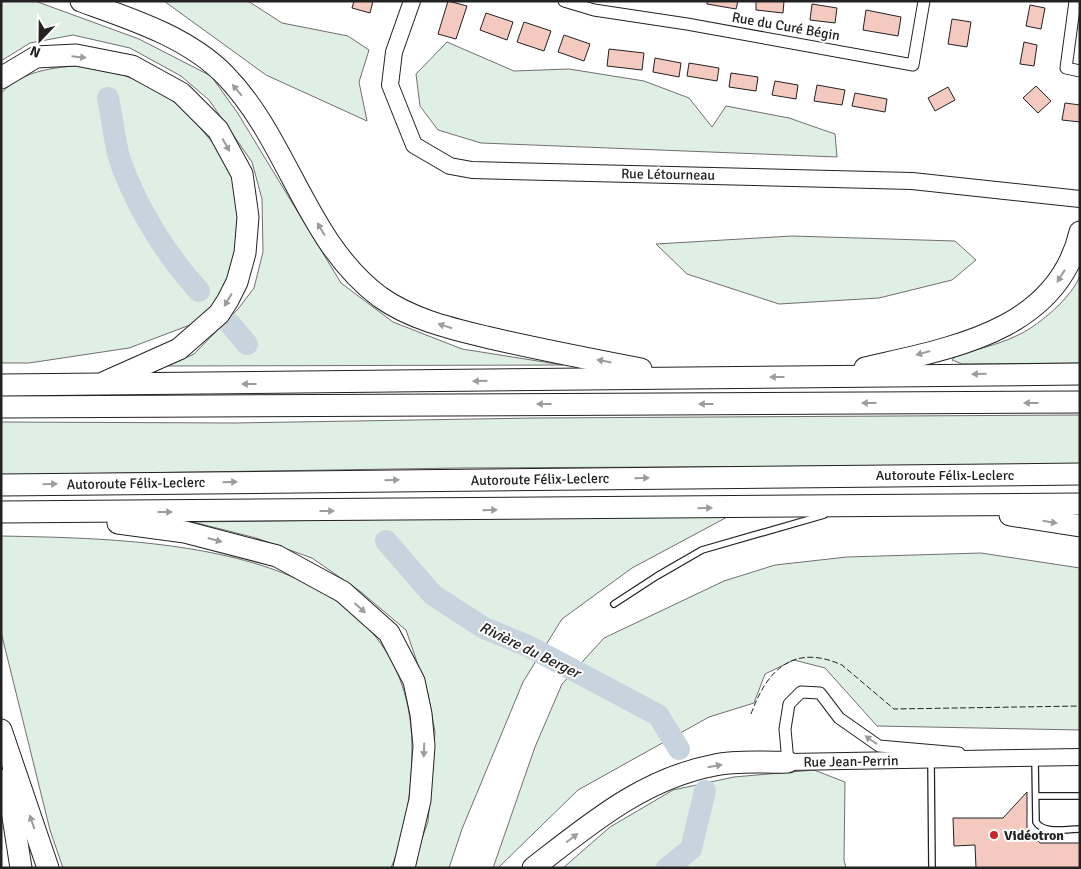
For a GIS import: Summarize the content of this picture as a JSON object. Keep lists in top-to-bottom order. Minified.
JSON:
{"streets":{"highway":["Autoroute Félix-Leclerc"],"street":["Rue du Curé Bégin","Rue Létourneau","Rue Jean-Perrin"]},"water":["Rivière du Berger"],"places":["Vidéotron"],"north":"bottom"}
